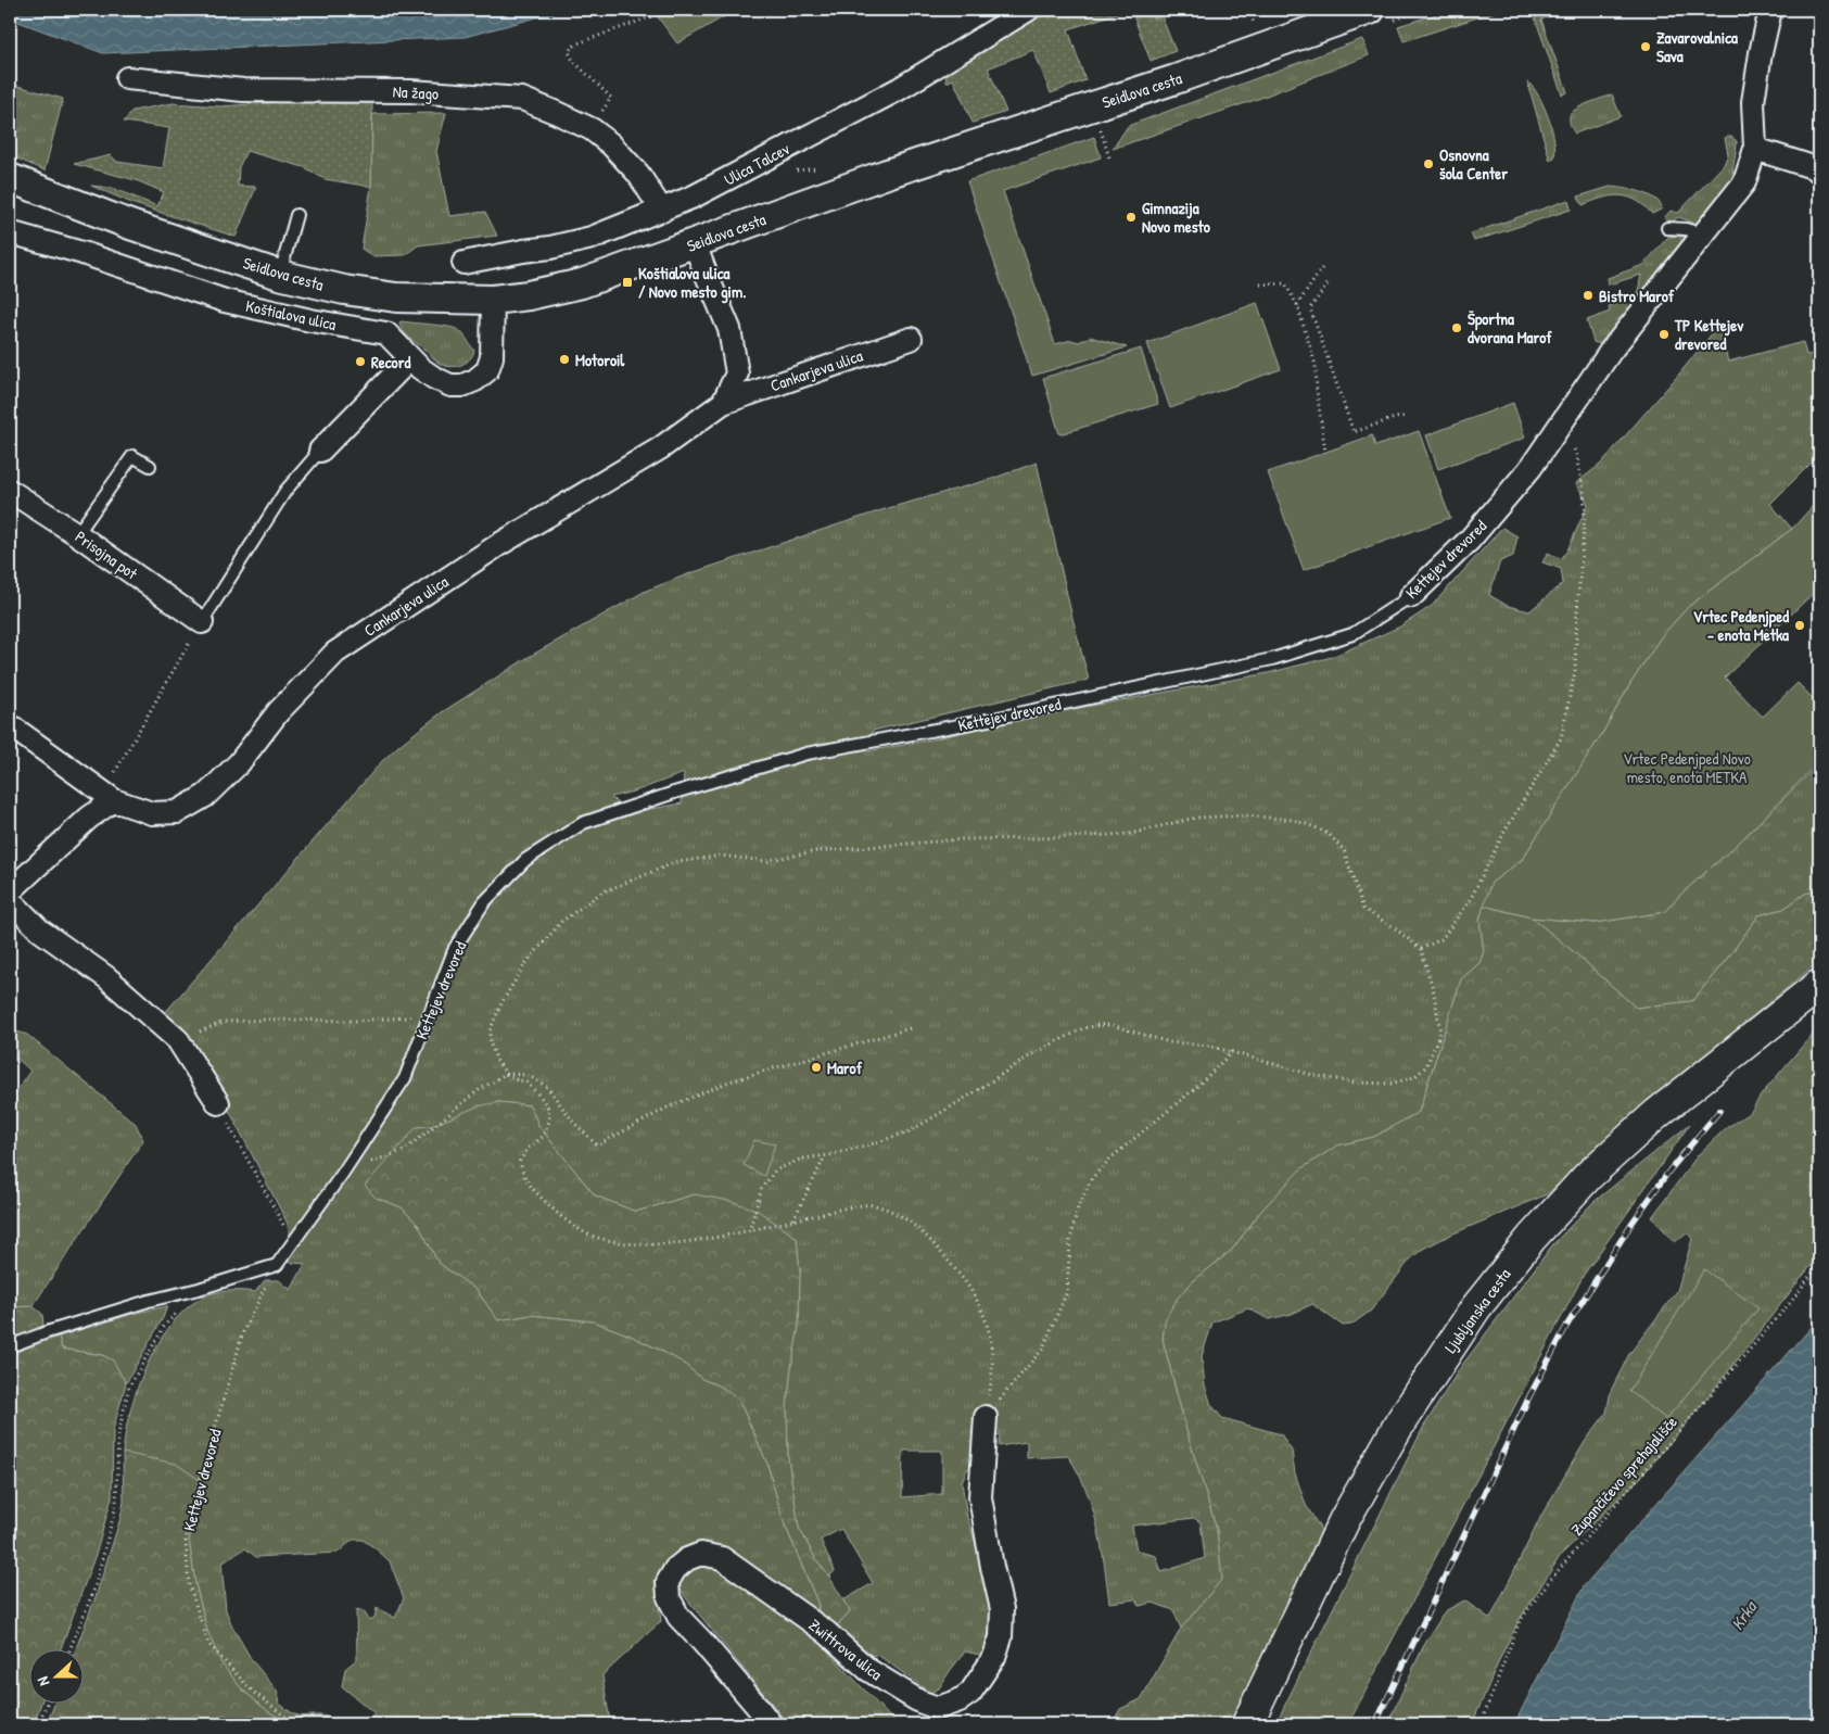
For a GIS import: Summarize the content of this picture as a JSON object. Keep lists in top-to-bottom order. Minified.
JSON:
{"streets":{"main road":["Ljubljanska cesta"],"street":["Seidlova cesta","Na žago","Ulica Talcev","Koštialova ulica","Cankarjeva ulica","Prisojna pot","Kettejev drevored","Zwittrova ulica"],"path":["Zupančičevo sprehajališče"]},"crossings":[["Seidlova cesta","Koštialova ulica"],["Seidlova cesta","Cankarjeva ulica"],["Na žago","Ulica Talcev"]],"water":["Krka"],"parks":["Vrtec Pedenjped Novo mesto, enota METKA"],"places":{"other":["Zavarovalnica Sava","Osnovna šola Center","Gimnazija Novo mesto","Bistro Marof","Športna dvorana Marof","TP Kettejev drevored","Motoroil","Record","Vrtec Pedenjped - enota Metka","Marof"],"transit":["Koštialova ulica / Novo mesto gim."]},"north":"left"}
